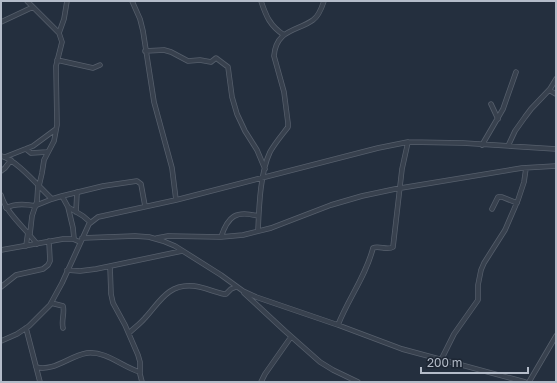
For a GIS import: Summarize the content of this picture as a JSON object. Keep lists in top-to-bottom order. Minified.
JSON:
{"scale_bar":"200 m"}
